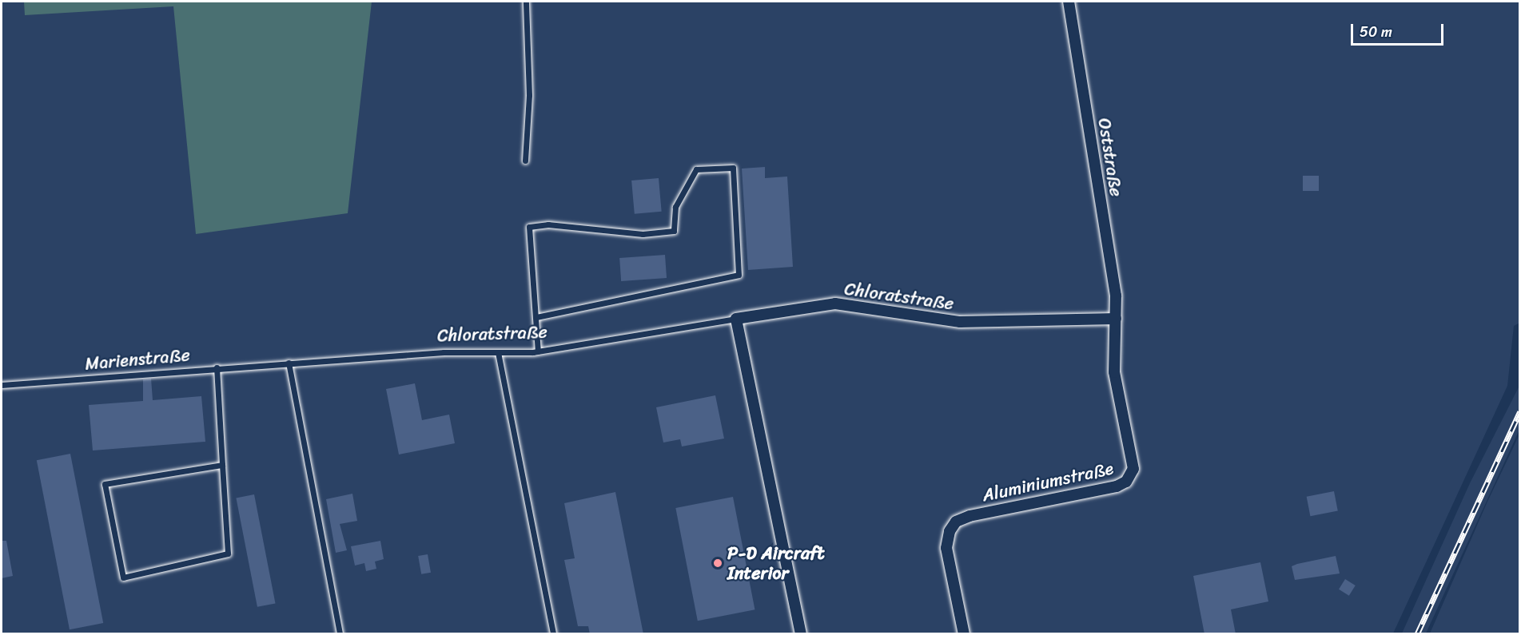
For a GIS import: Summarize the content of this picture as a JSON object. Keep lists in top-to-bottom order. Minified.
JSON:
{"streets":{"street":["Oststraße","Chloratstraße","Aluminiumstraße"],"lane":["Marienstraße"]},"crossings":[["Oststraße","Chloratstraße"],["Oststraße","Aluminiumstraße"],["Chloratstraße","Marienstraße"],["Chloratstraße","Aluminiumstraße"]],"places":["P-D Aircraft Interior"],"scale_bar":"50 m"}
